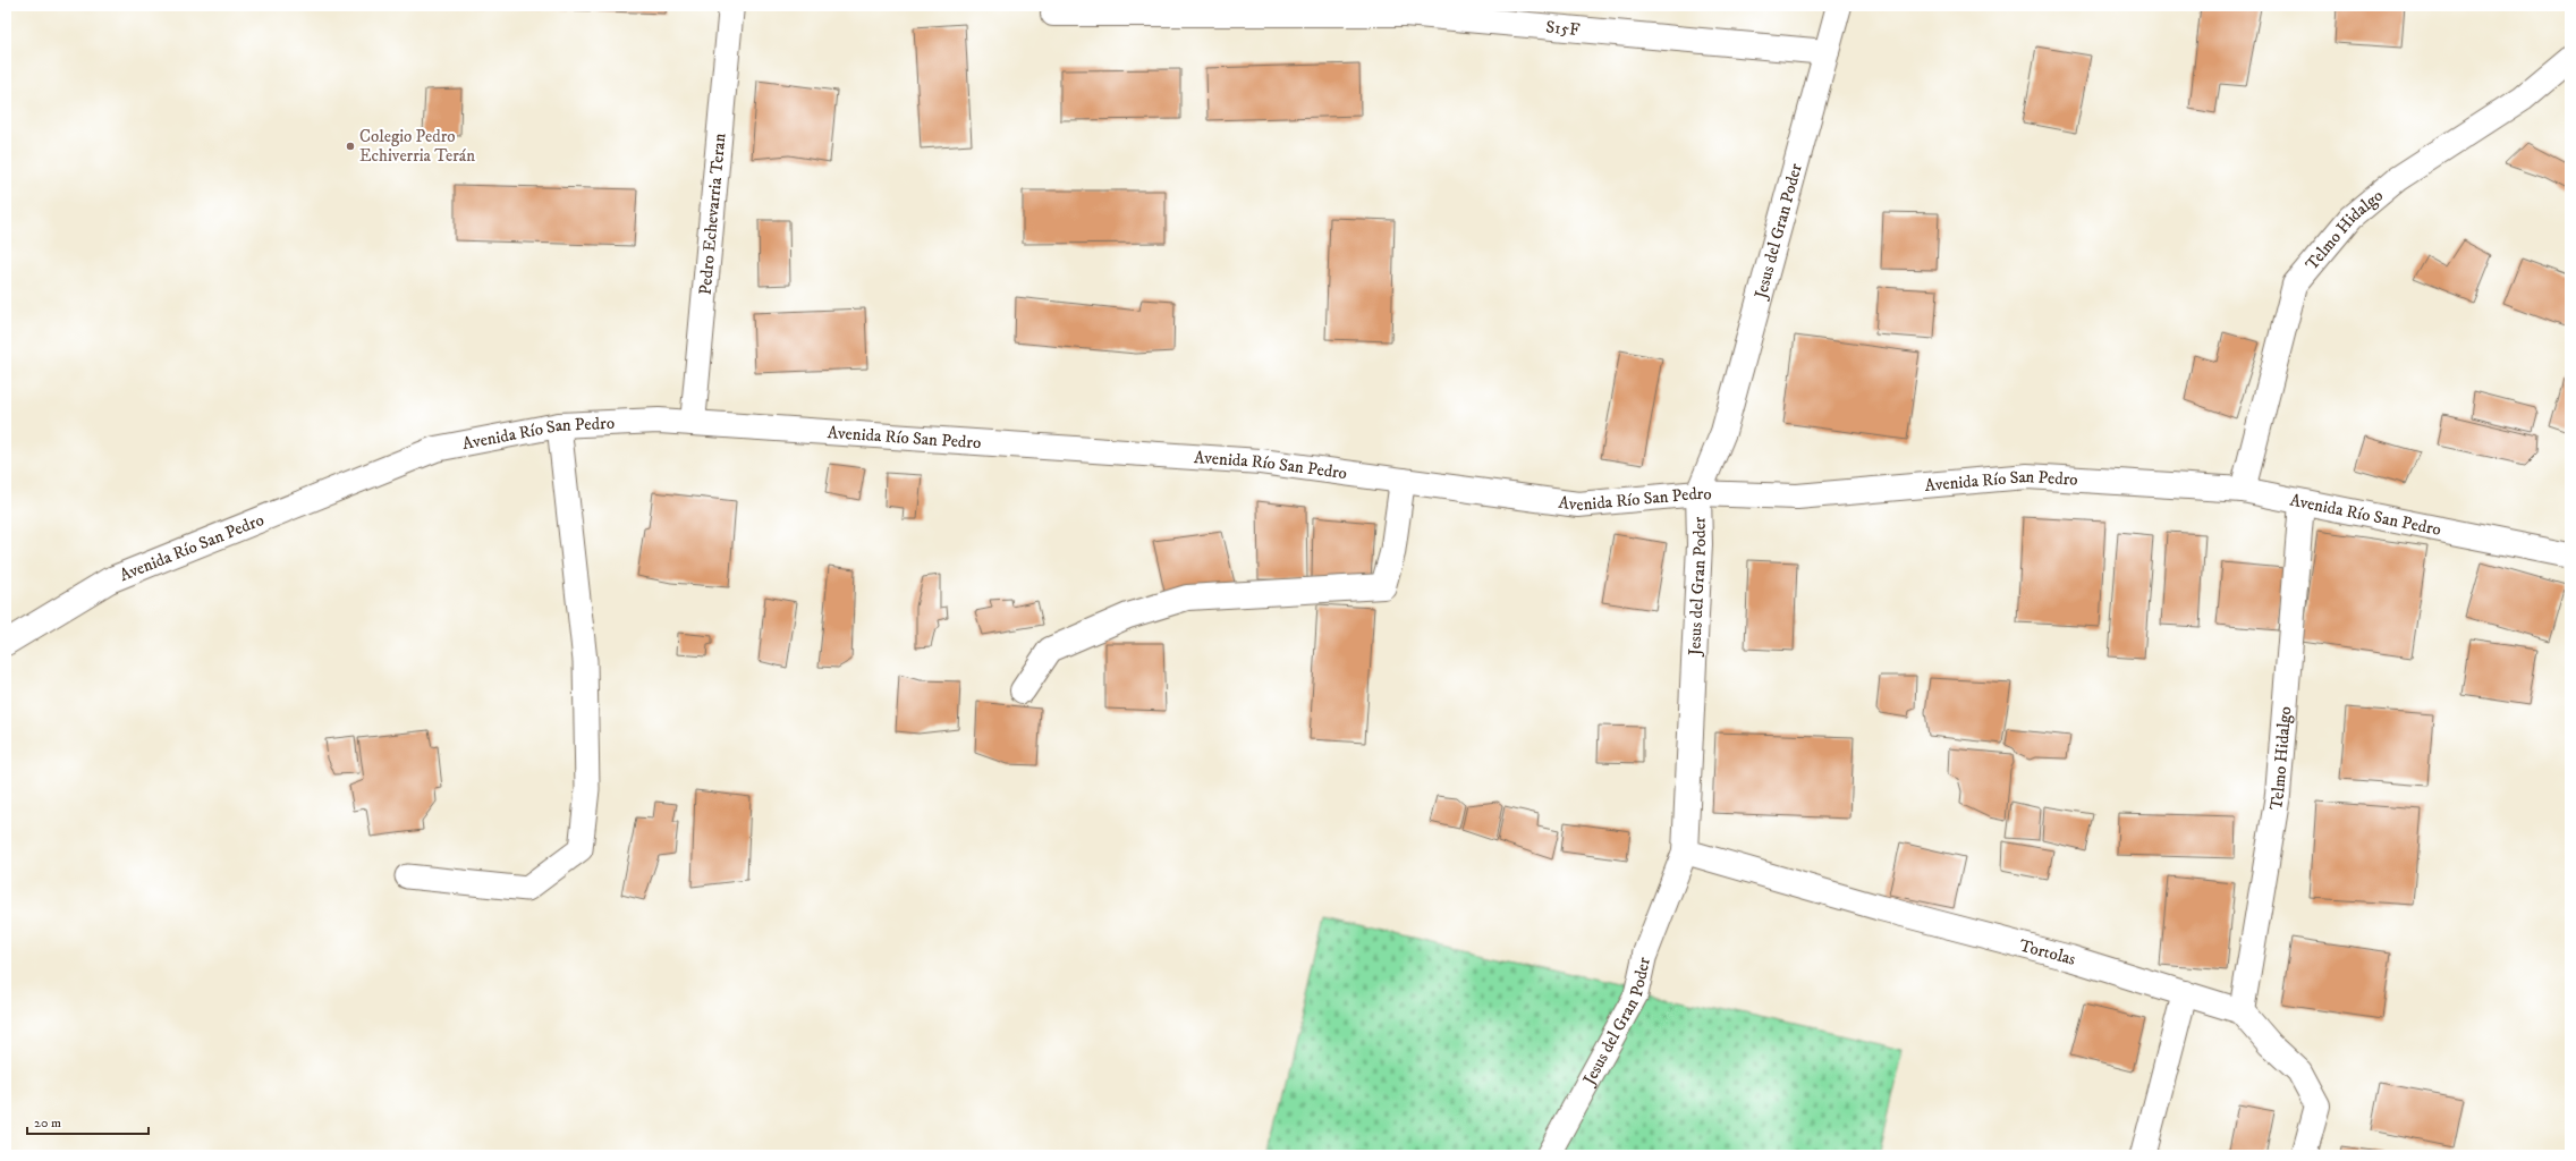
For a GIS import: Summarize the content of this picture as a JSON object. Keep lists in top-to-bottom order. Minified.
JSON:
{"streets":{"street":["S15F","Pedro Echevarria Teran","Jesus del Gran Poder","Telmo Hidalgo","Avenida Río San Pedro","Tortolas"]},"crossings":[["S15F","Jesus del Gran Poder"],["Pedro Echevarria Teran","Avenida Río San Pedro"],["Jesus del Gran Poder","Avenida Río San Pedro"],["Jesus del Gran Poder","Tortolas"],["Telmo Hidalgo","Avenida Río San Pedro"],["Telmo Hidalgo","Tortolas"]],"places":["Colegio Pedro Echiverria Terán"],"scale_bar":"20 m"}
